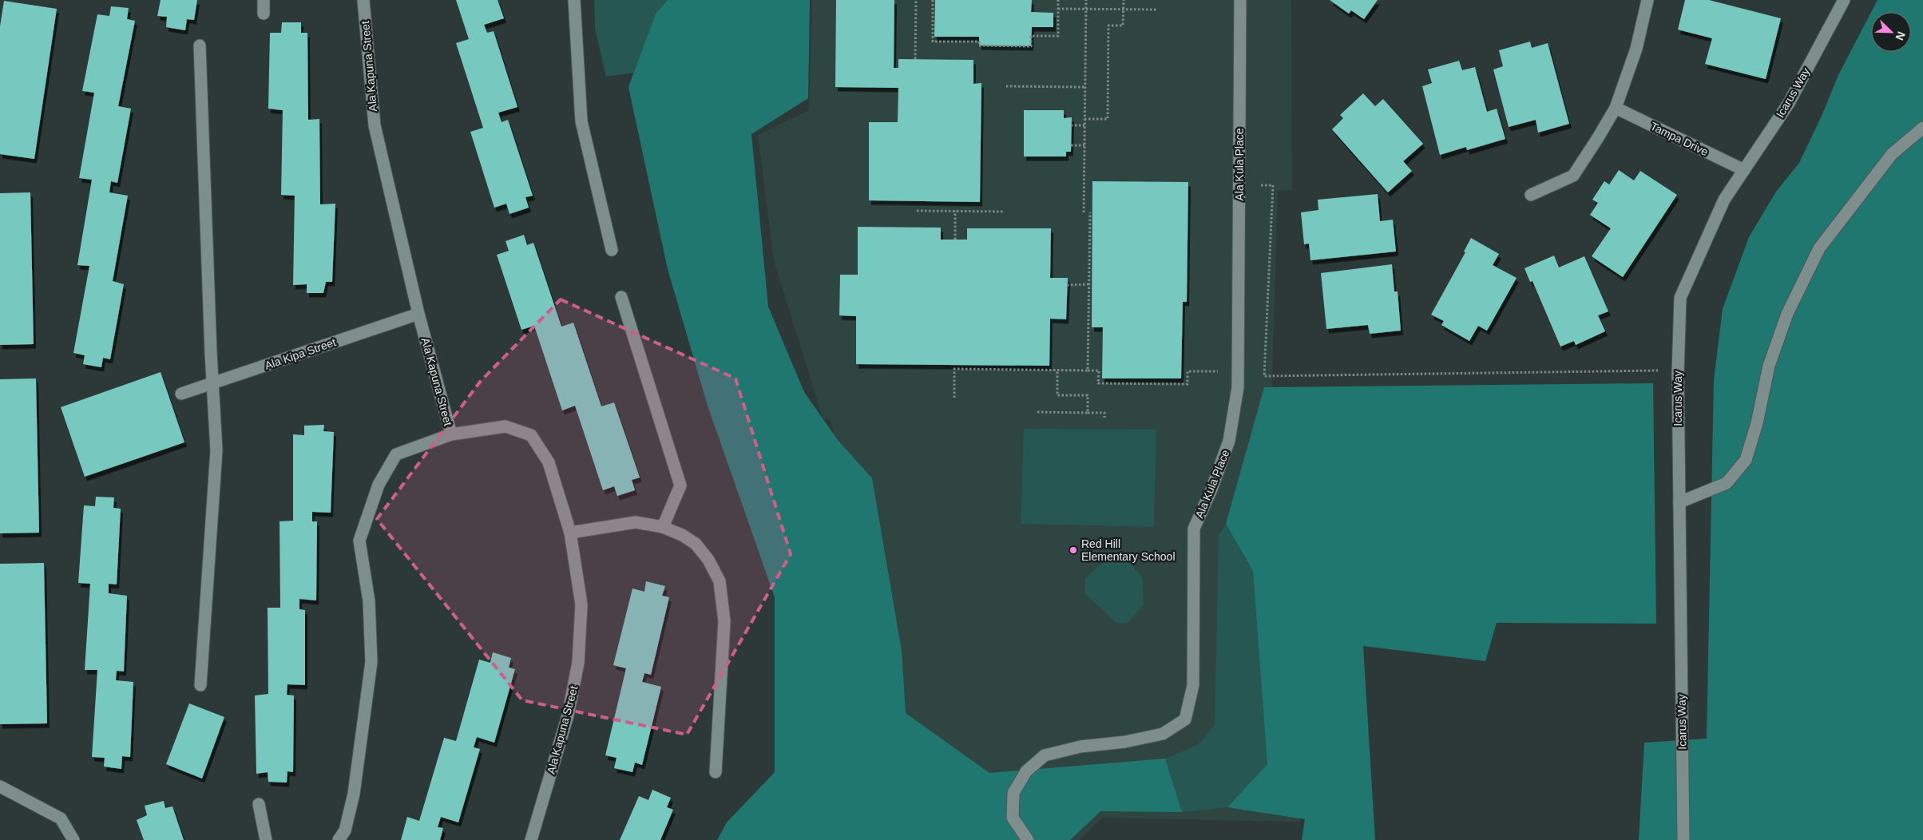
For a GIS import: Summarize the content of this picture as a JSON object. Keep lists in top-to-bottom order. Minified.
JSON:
{"streets":{"street":["Ala Kapuna Street","Icarus Way","Tampa Drive","Ala Kula Place","Ala Kipa Street"]},"crossings":[["Ala Kapuna Street","Ala Kipa Street"],["Icarus Way","Tampa Drive"]],"places":["Red Hill Elementary School"],"north":"bottom right"}
